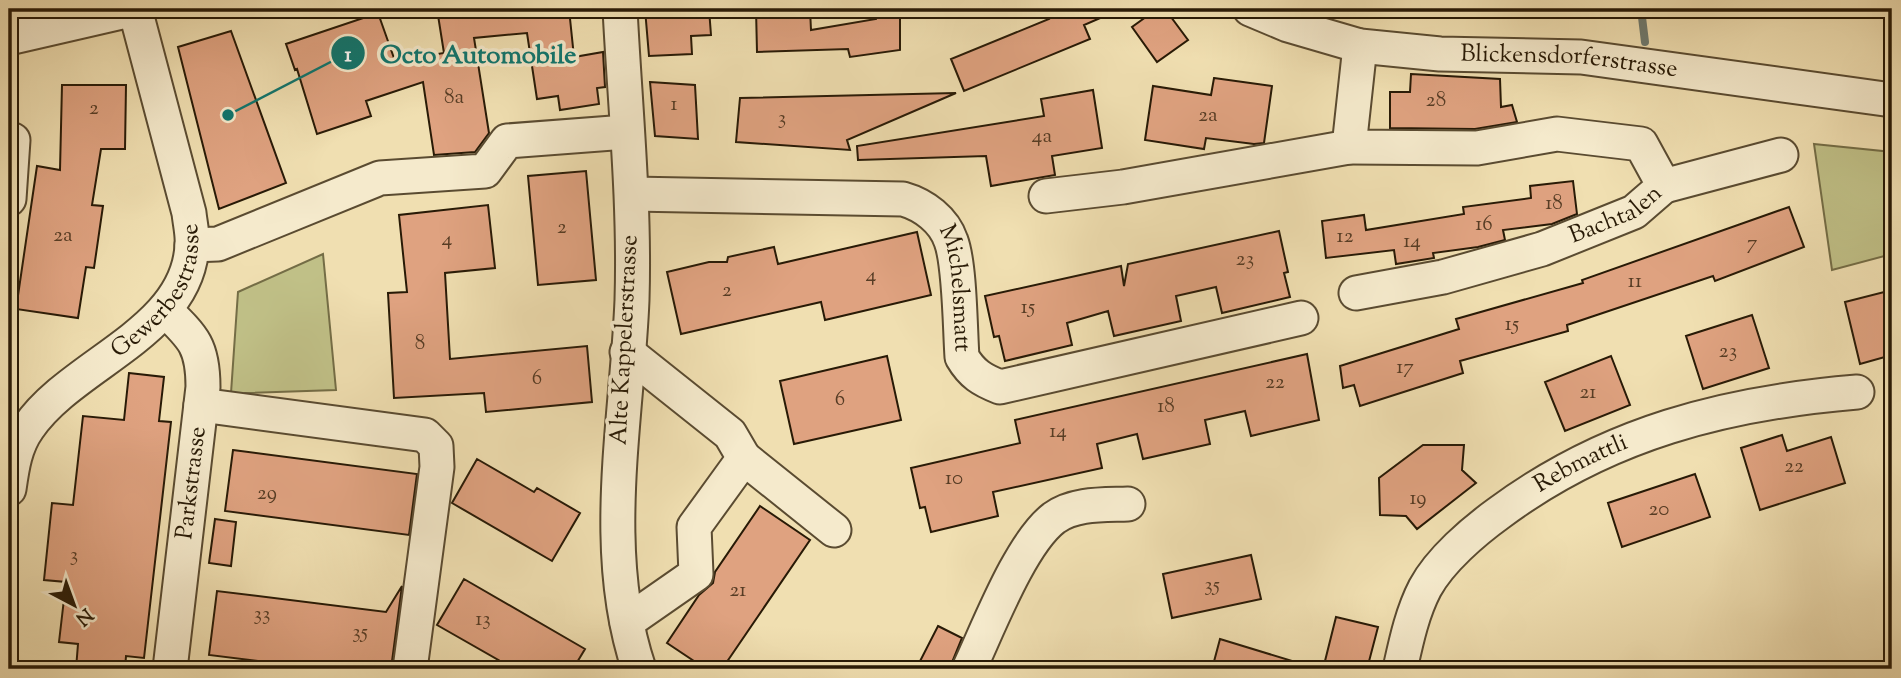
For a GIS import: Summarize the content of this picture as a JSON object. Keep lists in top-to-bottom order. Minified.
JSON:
{"streets":{"street":["Blickensdorferstrasse","Bachtalen","Gewerbestrasse","Michelsmatt","Alte Kappelerstrasse","Rebmattli","Parkstrasse"]},"crossings":[["Gewerbestrasse","Parkstrasse"],["Michelsmatt","Alte Kappelerstrasse"]],"places":["Octo Automobile"],"house_numbers":["8a","28","1","2","2a","3","4a","18","16","2","2a","12","4","14","7","23","4","11","2","15","15","8","23","17","6","22","21","6","18","14","22","10","29","19","20","3","35","21","33","13","35"],"north":"bottom right"}
